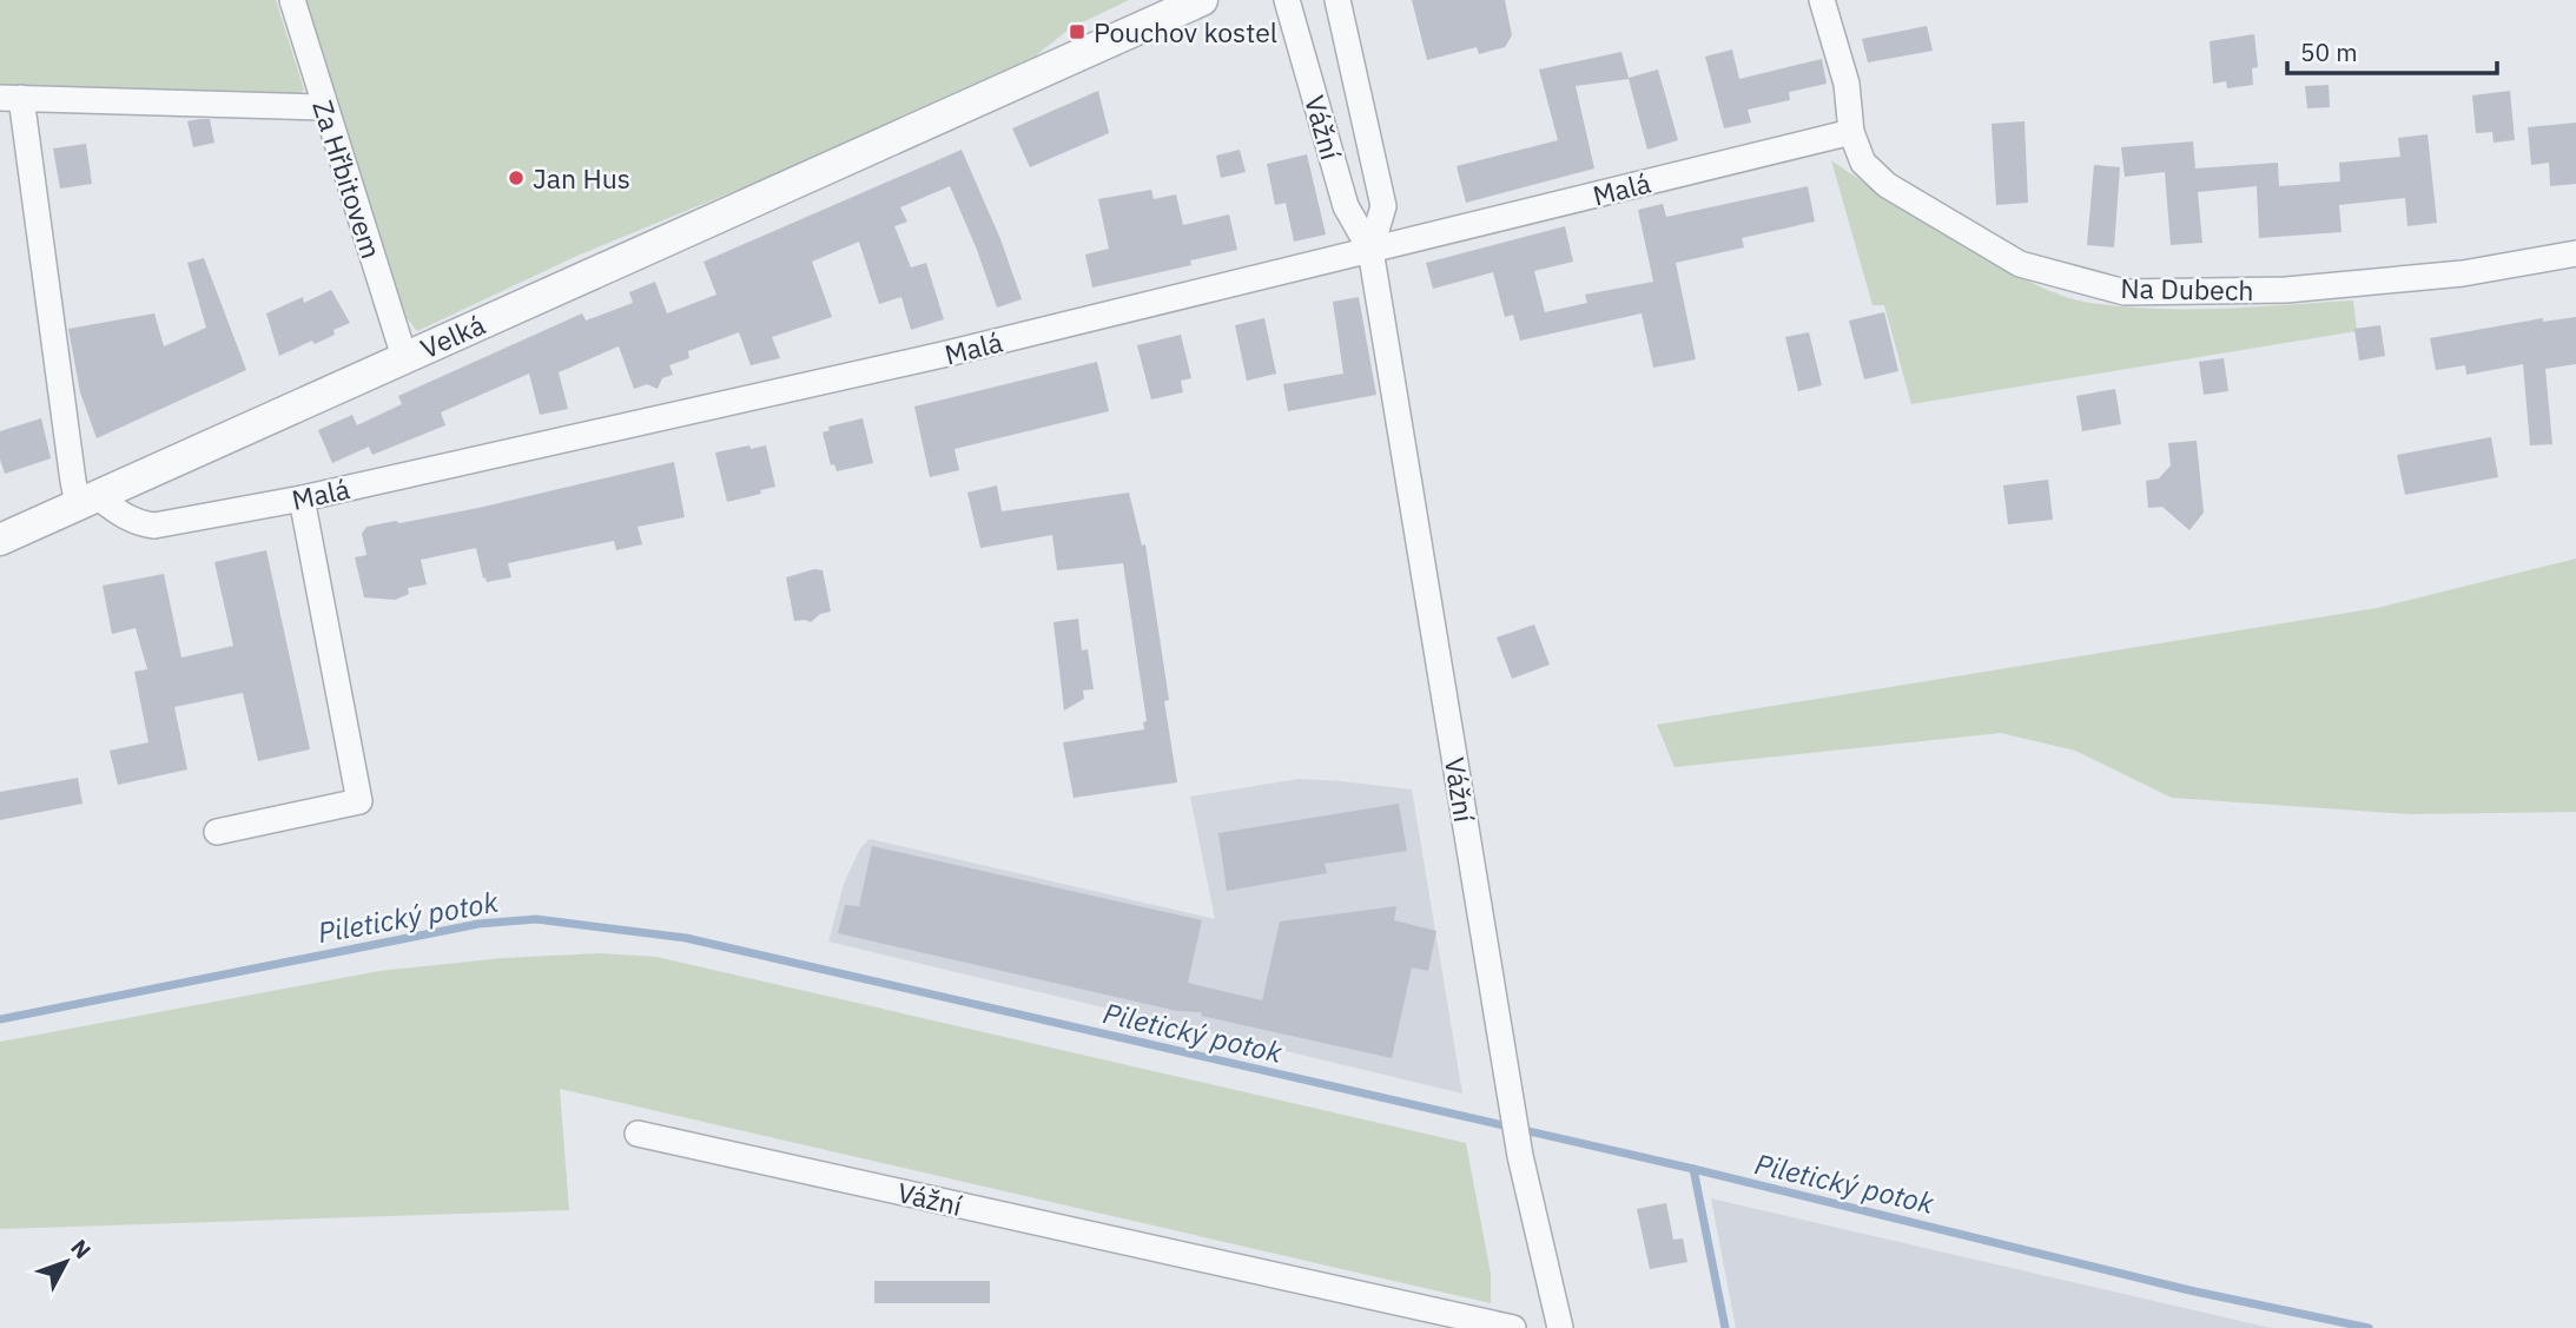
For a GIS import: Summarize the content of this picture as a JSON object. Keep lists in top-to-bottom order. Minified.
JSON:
{"streets":{"street":["Vážní","Za Hřbitovem","Malá","Na Dubech","Velká"]},"crossings":[["Vážní","Malá"],["Za Hřbitovem","Velká"],["Malá","Na Dubech"],["Malá","Velká"]],"water":["Piletický potok"],"places":{"transit":["Pouchov kostel"],"other":["Jan Hus"]},"scale_bar":"50 m","north":"top right"}
